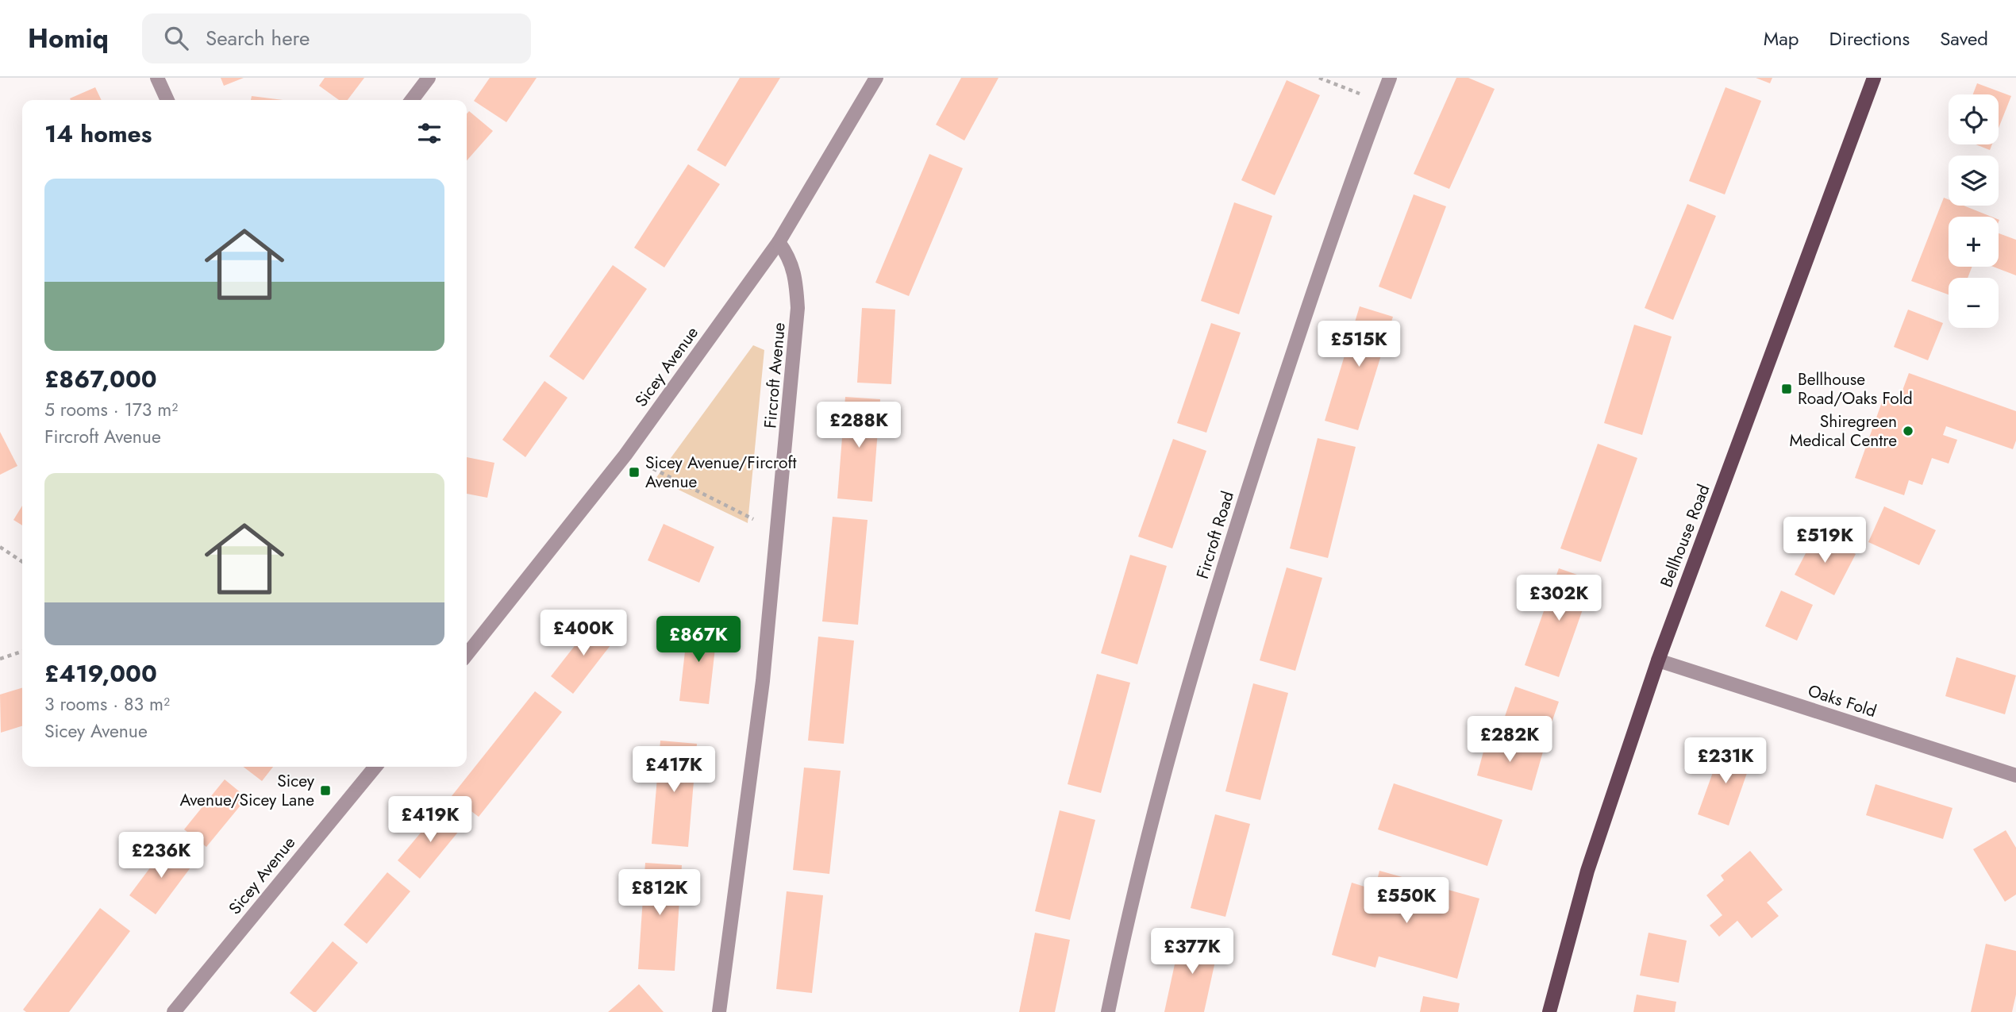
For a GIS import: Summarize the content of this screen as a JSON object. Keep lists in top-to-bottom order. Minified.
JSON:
{"streets":{"main road":["Bellhouse Road"],"street":["Sicey Avenue","Fircroft Avenue","Fircroft Road","Oaks Fold"]},"crossings":[["Sicey Avenue","Fircroft Avenue"],["Bellhouse Road","Oaks Fold"]],"places":{"transit":["Bellhouse Road/Oaks Fold","Sicey Avenue/Fircroft Avenue","Sicey Avenue/Sicey Lane"],"other":["Shiregreen Medical Centre"]},"page":{"header":"Homiq","search":"Search here","nav":["Map","Directions","Saved"],"map_buttons":["+","−"],"heading":"14 homes","list":[{"name":"£867,000","note":"5 rooms · 173 m² · Fircroft Avenue"},{"name":"£419,000","note":"3 rooms · 83 m² · Sicey Avenue"}],"price":["£515K","£288K","£519K","£302K","£400K","£867K","£282K","£231K","£417K","£419K","£236K","£812K","£550K","£377K"]}}
